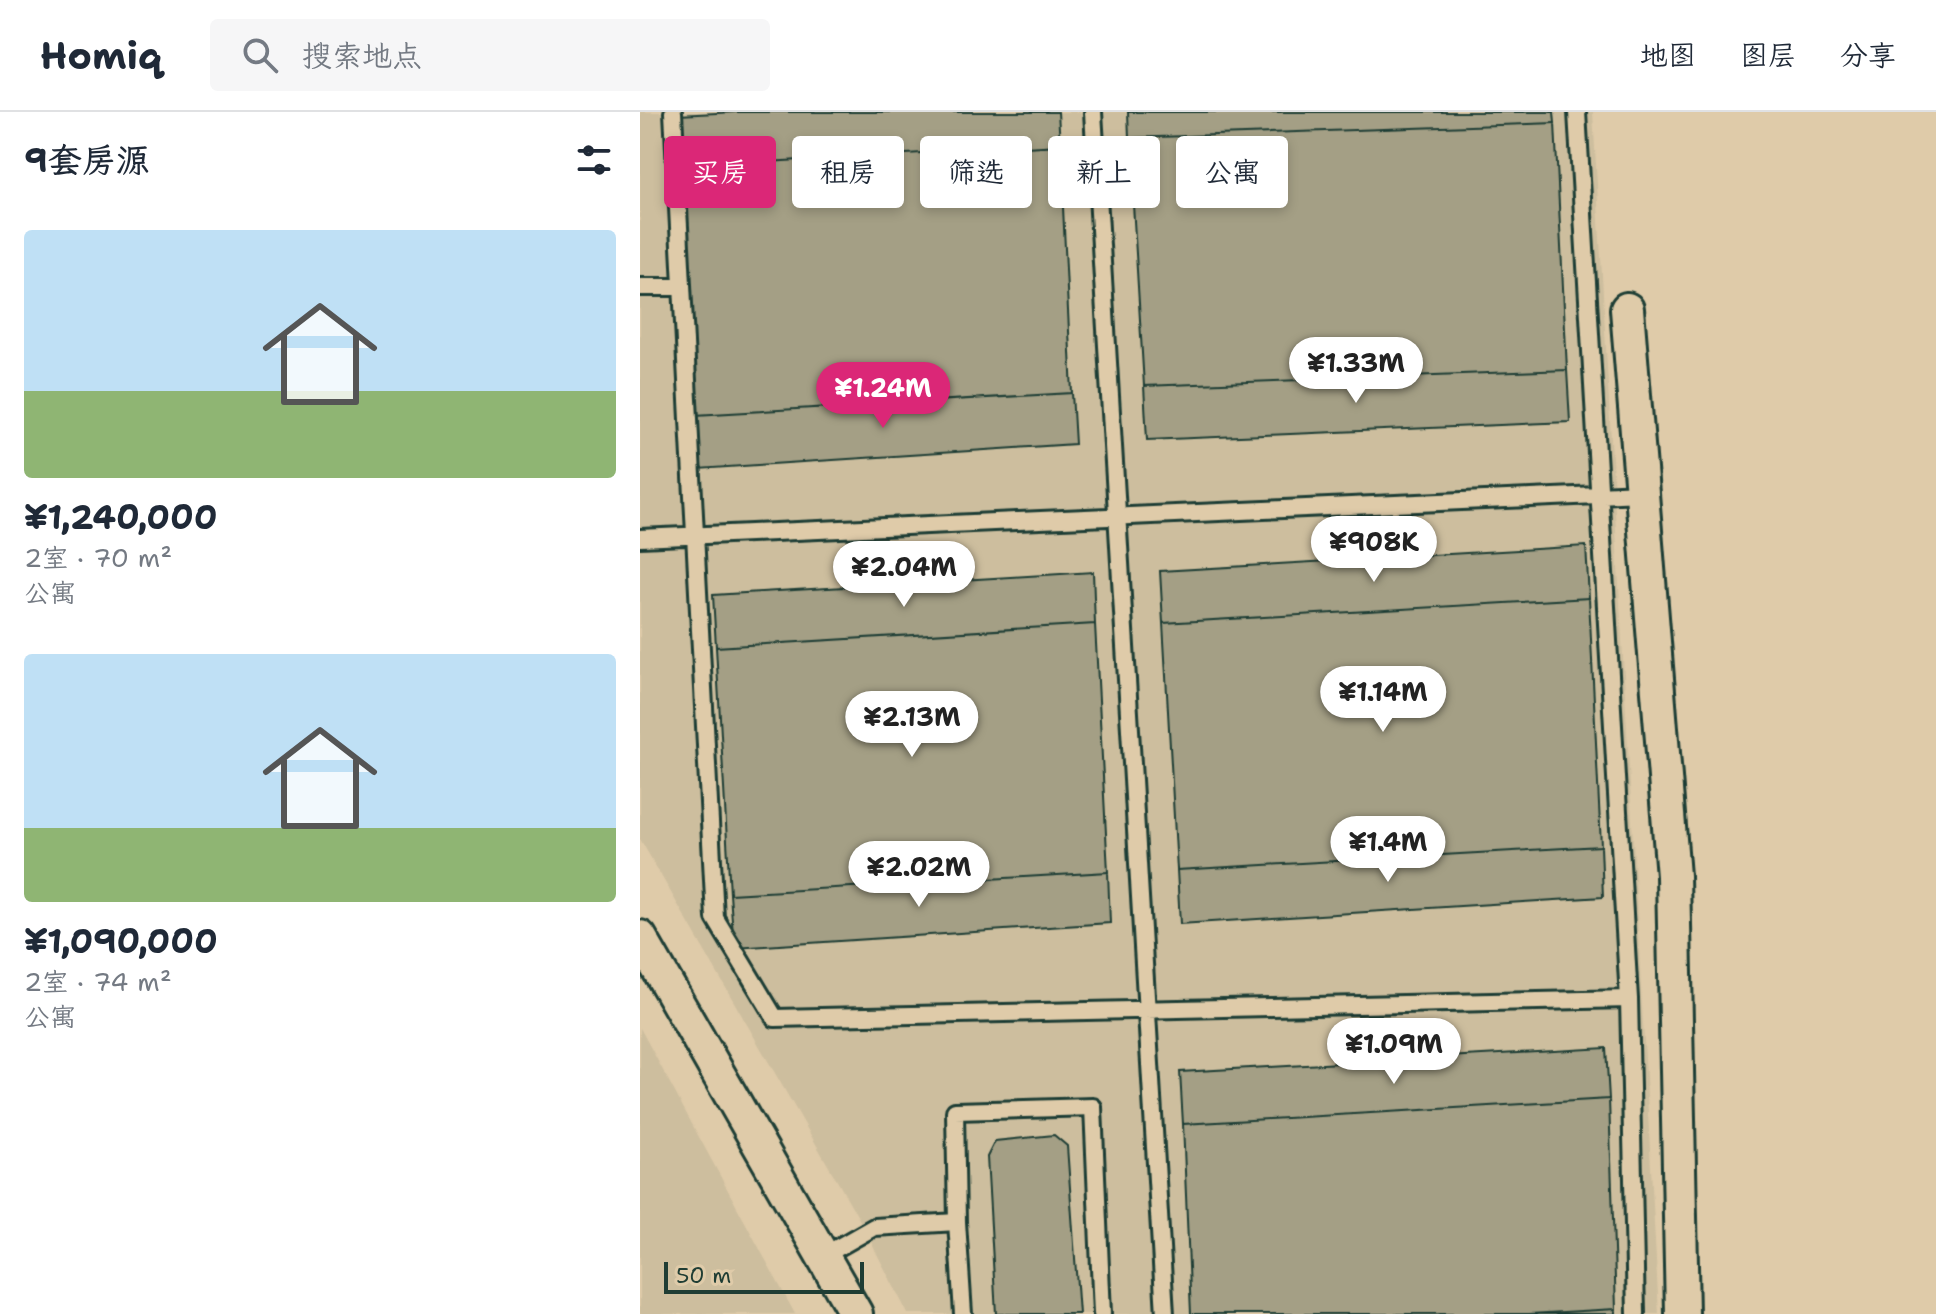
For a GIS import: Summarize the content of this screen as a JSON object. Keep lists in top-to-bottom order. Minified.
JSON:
{"scale_bar":"50 m","page":{"header":"Homiq","search":"搜索地点","nav":["地图","图层","分享"],"heading":"9套房源","chip":["买房","租房","筛选","新上","公寓"],"list":[{"name":"¥1,240,000","note":"2室 · 70 m² · 公寓"},{"name":"¥1,090,000","note":"2室 · 74 m² · 公寓"}],"price":["¥1.33M","¥1.24M","¥908K","¥2.04M","¥1.14M","¥2.13M","¥1.4M","¥2.02M","¥1.09M"],"scale":"50 m"}}
